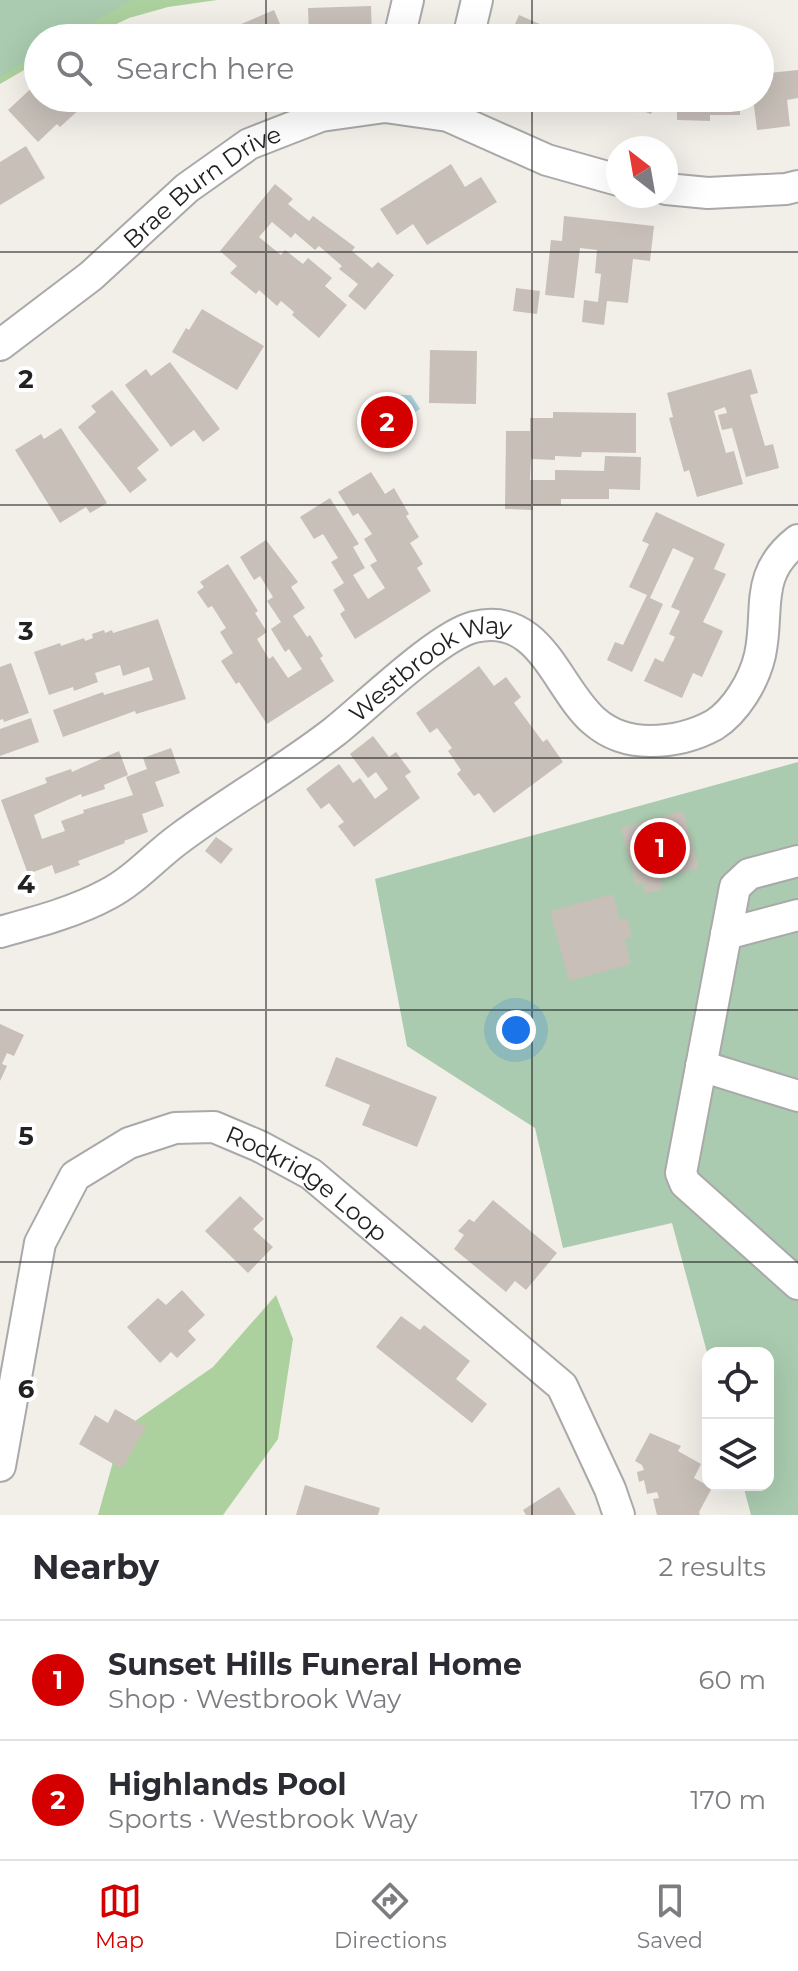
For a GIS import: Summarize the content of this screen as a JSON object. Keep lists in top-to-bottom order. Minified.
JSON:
{"streets":{"street":["Brae Burn Drive","Westbrook Way","Rockridge Loop"]},"north":"top left","page":{"search":"Search here","pins":["2","1"],"heading":["Nearby","2 results"],"list":[{"mark":"1","name":"Sunset Hills Funeral Home","note":"Shop · Westbrook Way","value":"60 m"},{"mark":"2","name":"Highlands Pool","note":"Sports · Westbrook Way","value":"170 m"}],"nav":["Map","Directions","Saved"]},"grid":{"rows":["2","3","4","5","6"]}}
